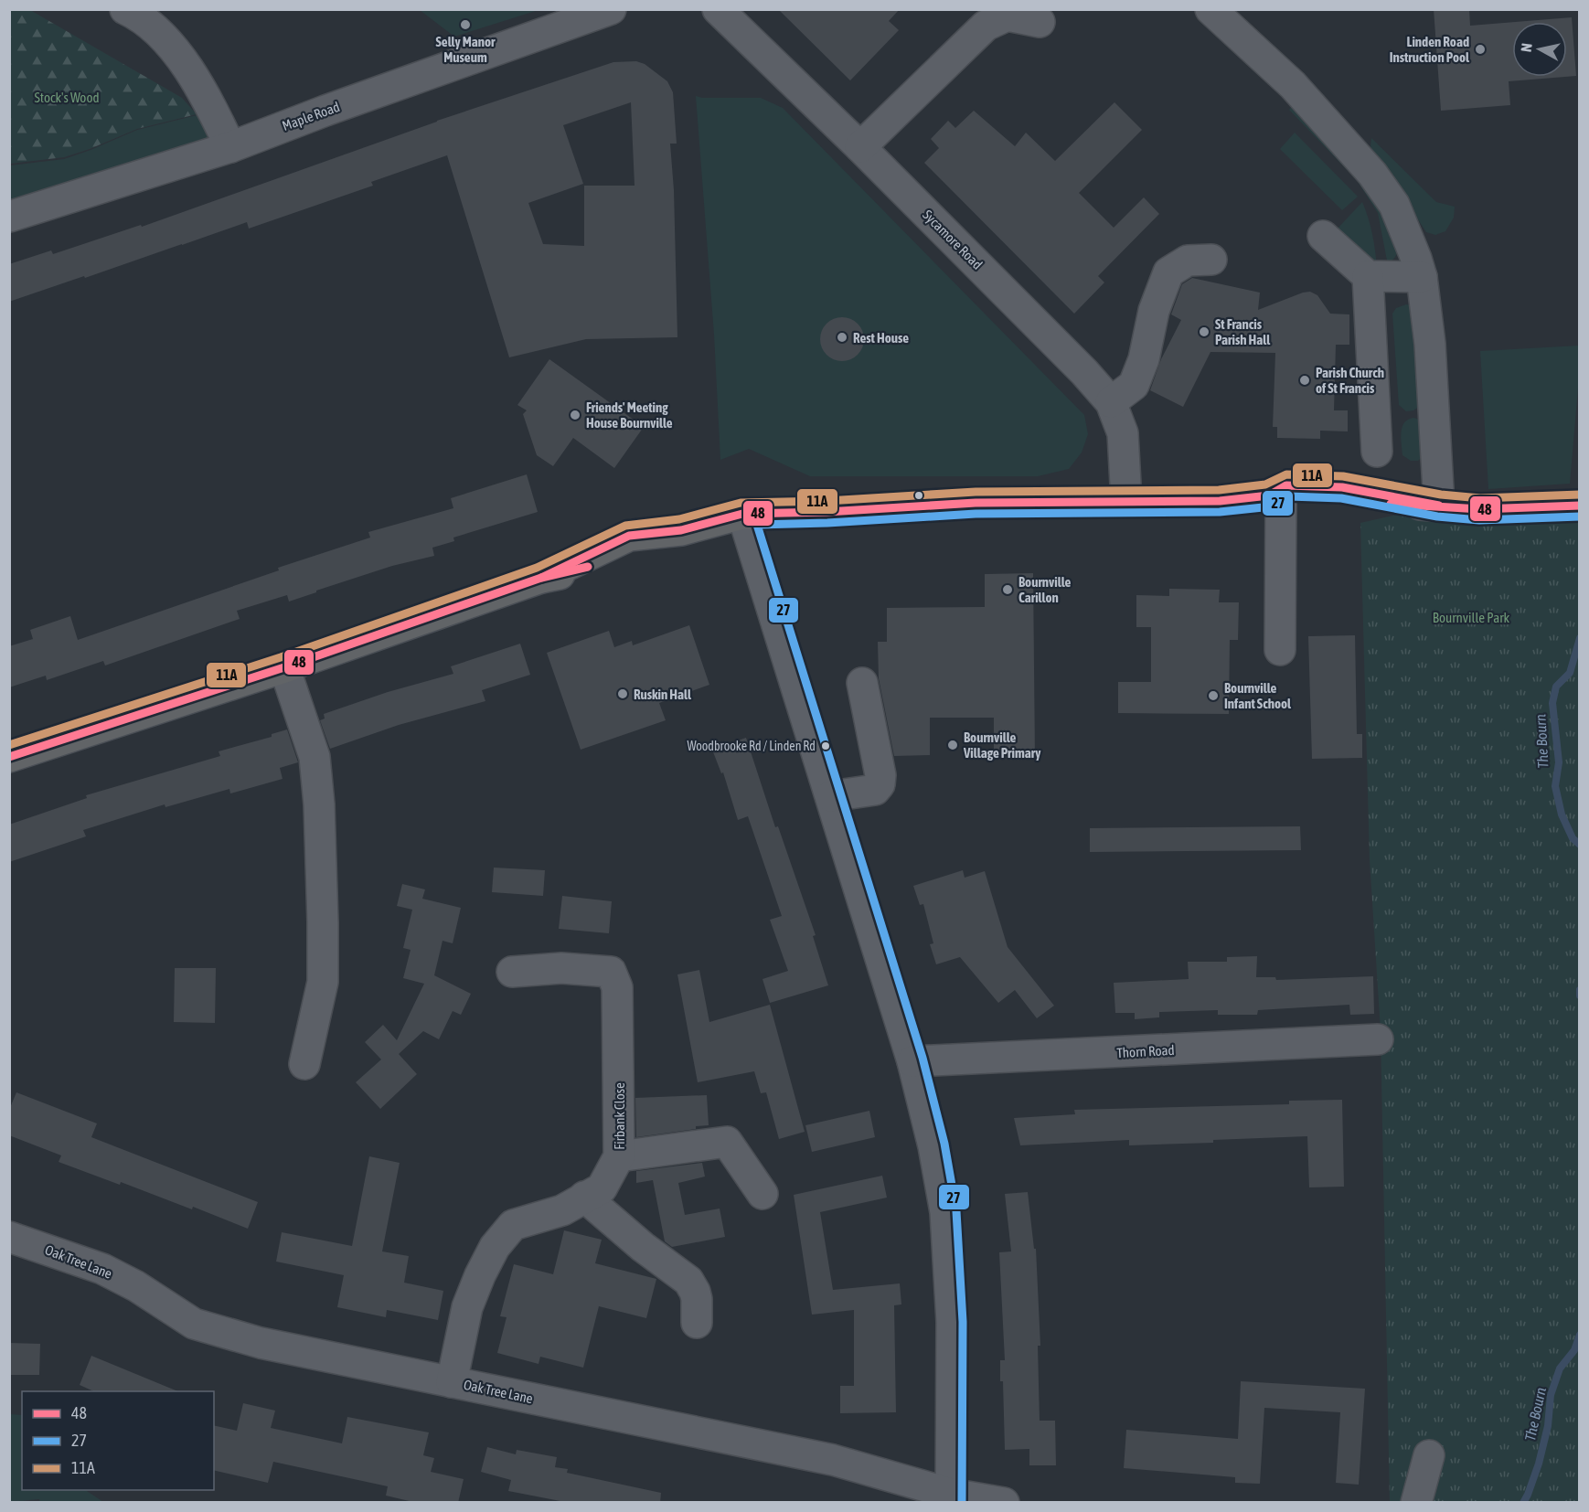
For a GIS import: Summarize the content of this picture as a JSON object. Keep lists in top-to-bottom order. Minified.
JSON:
{"streets":{"street":["Maple Road","Sycamore Road","Thorn Road","Firbank Close","Oak Tree Lane"]},"crossings":[["Firbank Close","Oak Tree Lane"]],"water":["The Bourn"],"parks":["Stock's Wood","Bournville Park"],"places":["Selly Manor Museum","Linden Road Instruction Pool","St Francis Parish Hall","Rest House","Parish Church of St Francis","Friends' Meeting House Bournville","Bournville Carillon","Ruskin Hall","Bournville Infant School","Bournville Village Primary","Woodbrooke Rd / Linden Rd"],"lines":["transit line 11A","transit line 48","transit line 27"],"legend":["48","27","11A"],"north":"left"}
